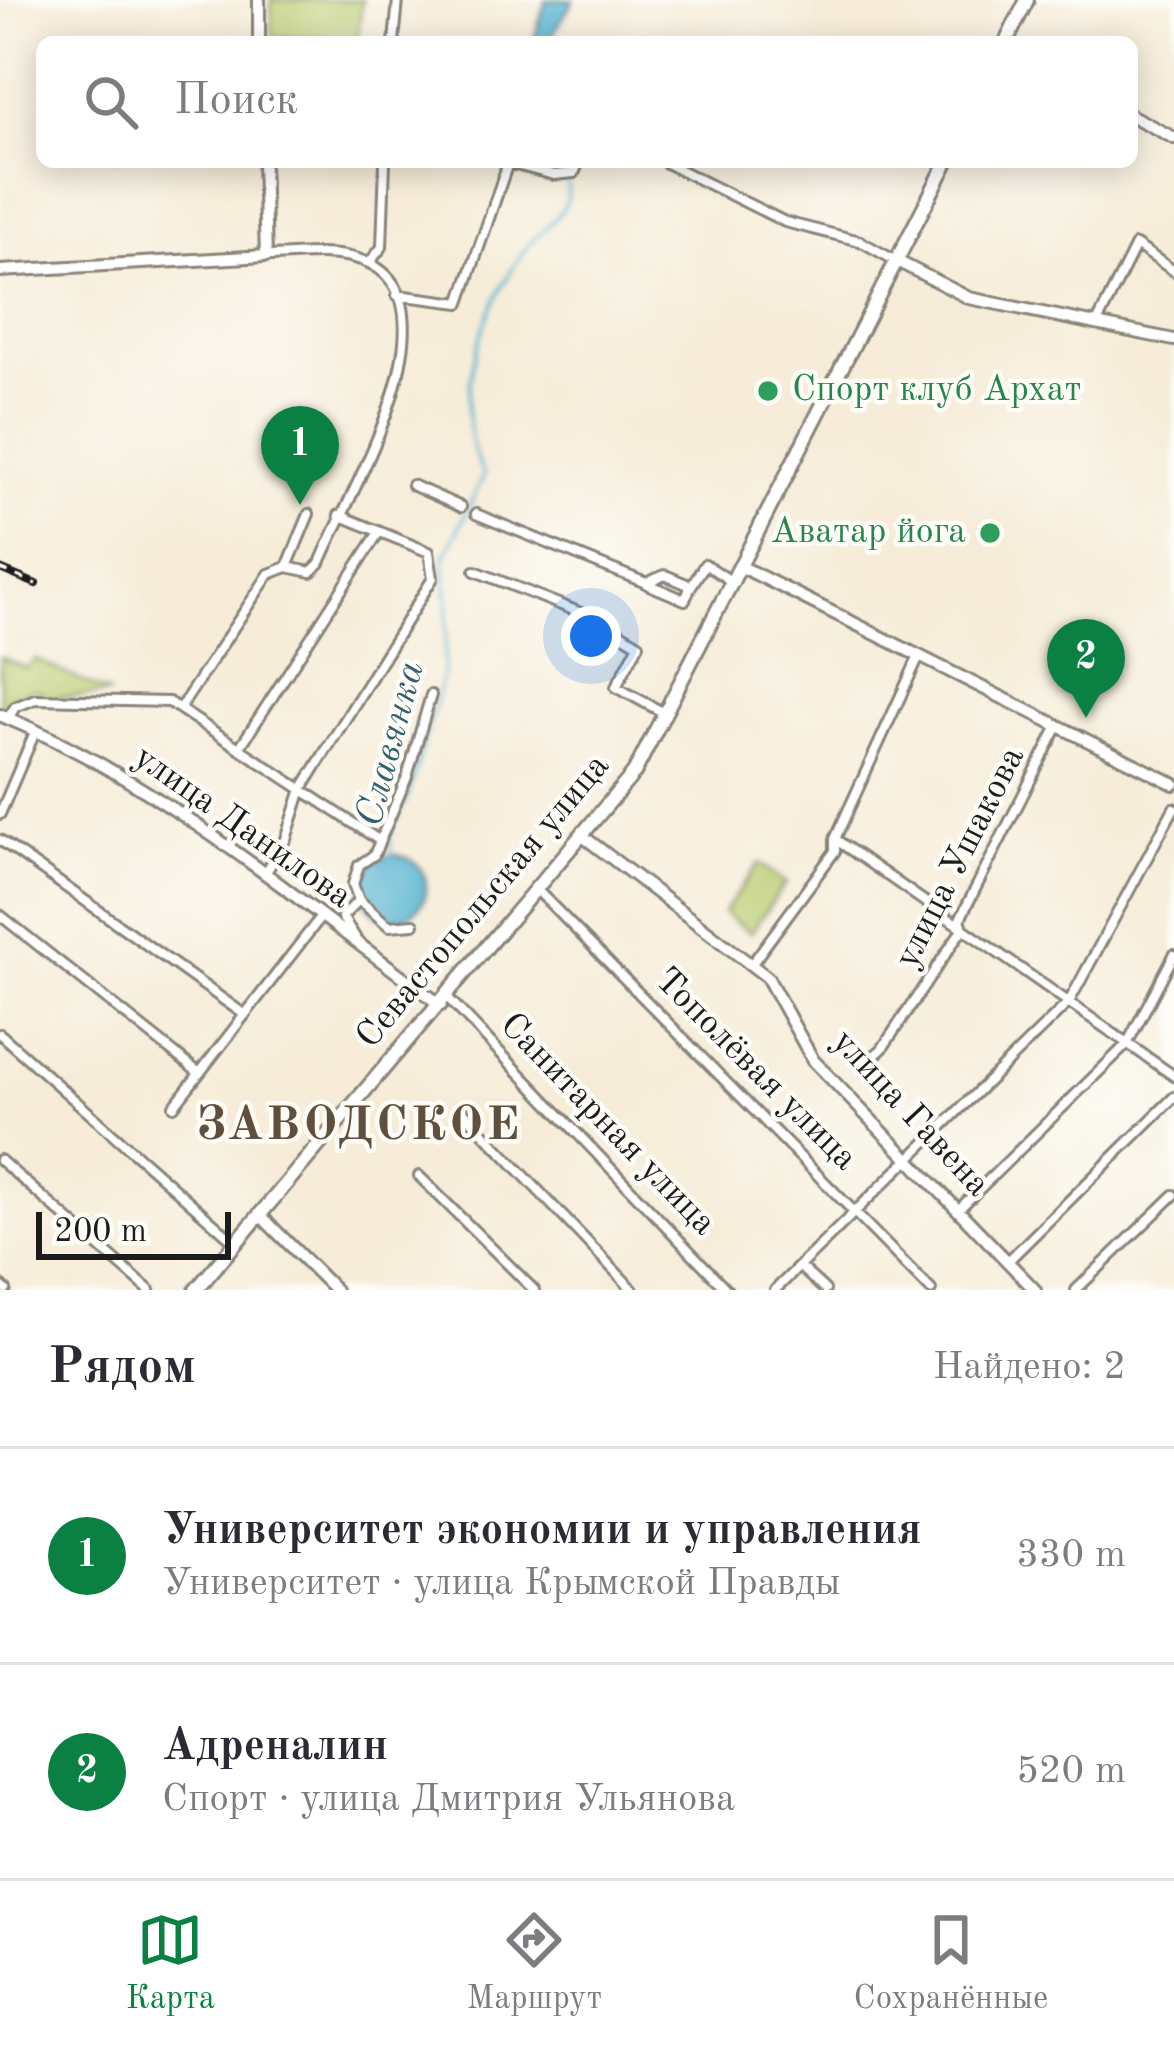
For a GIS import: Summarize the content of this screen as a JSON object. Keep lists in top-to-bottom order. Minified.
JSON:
{"streets":{"main road":["улица Данилова","Севастопольская улица","улица Гавена"],"street":["улица Ушакова","Тополёвая улица","Санитарная улица"]},"crossings":[["улица Данилова","Севастопольская улица"],["улица Данилова","Санитарная улица"],["Севастопольская улица","Тополёвая улица"],["Севастопольская улица","улица Гавена"],["Севастопольская улица","Санитарная улица"]],"districts":["ЗАВОДСКОЕ"],"water":["Славянка"],"places":["Спорт клуб Архат","Аватар йога"],"scale_bar":"200 m","page":{"search":"Поиск","pins":["1","2"],"scale":"200 m","heading":["Рядом","Найдено: 2"],"list":[{"mark":"1","name":"Университет экономии и управления","note":"Университет · улица Крымской Правды","value":"330 m"},{"mark":"2","name":"Адреналин","note":"Спорт · улица Дмитрия Ульянова","value":"520 m"}],"nav":["Карта","Маршрут","Сохранённые"]}}
